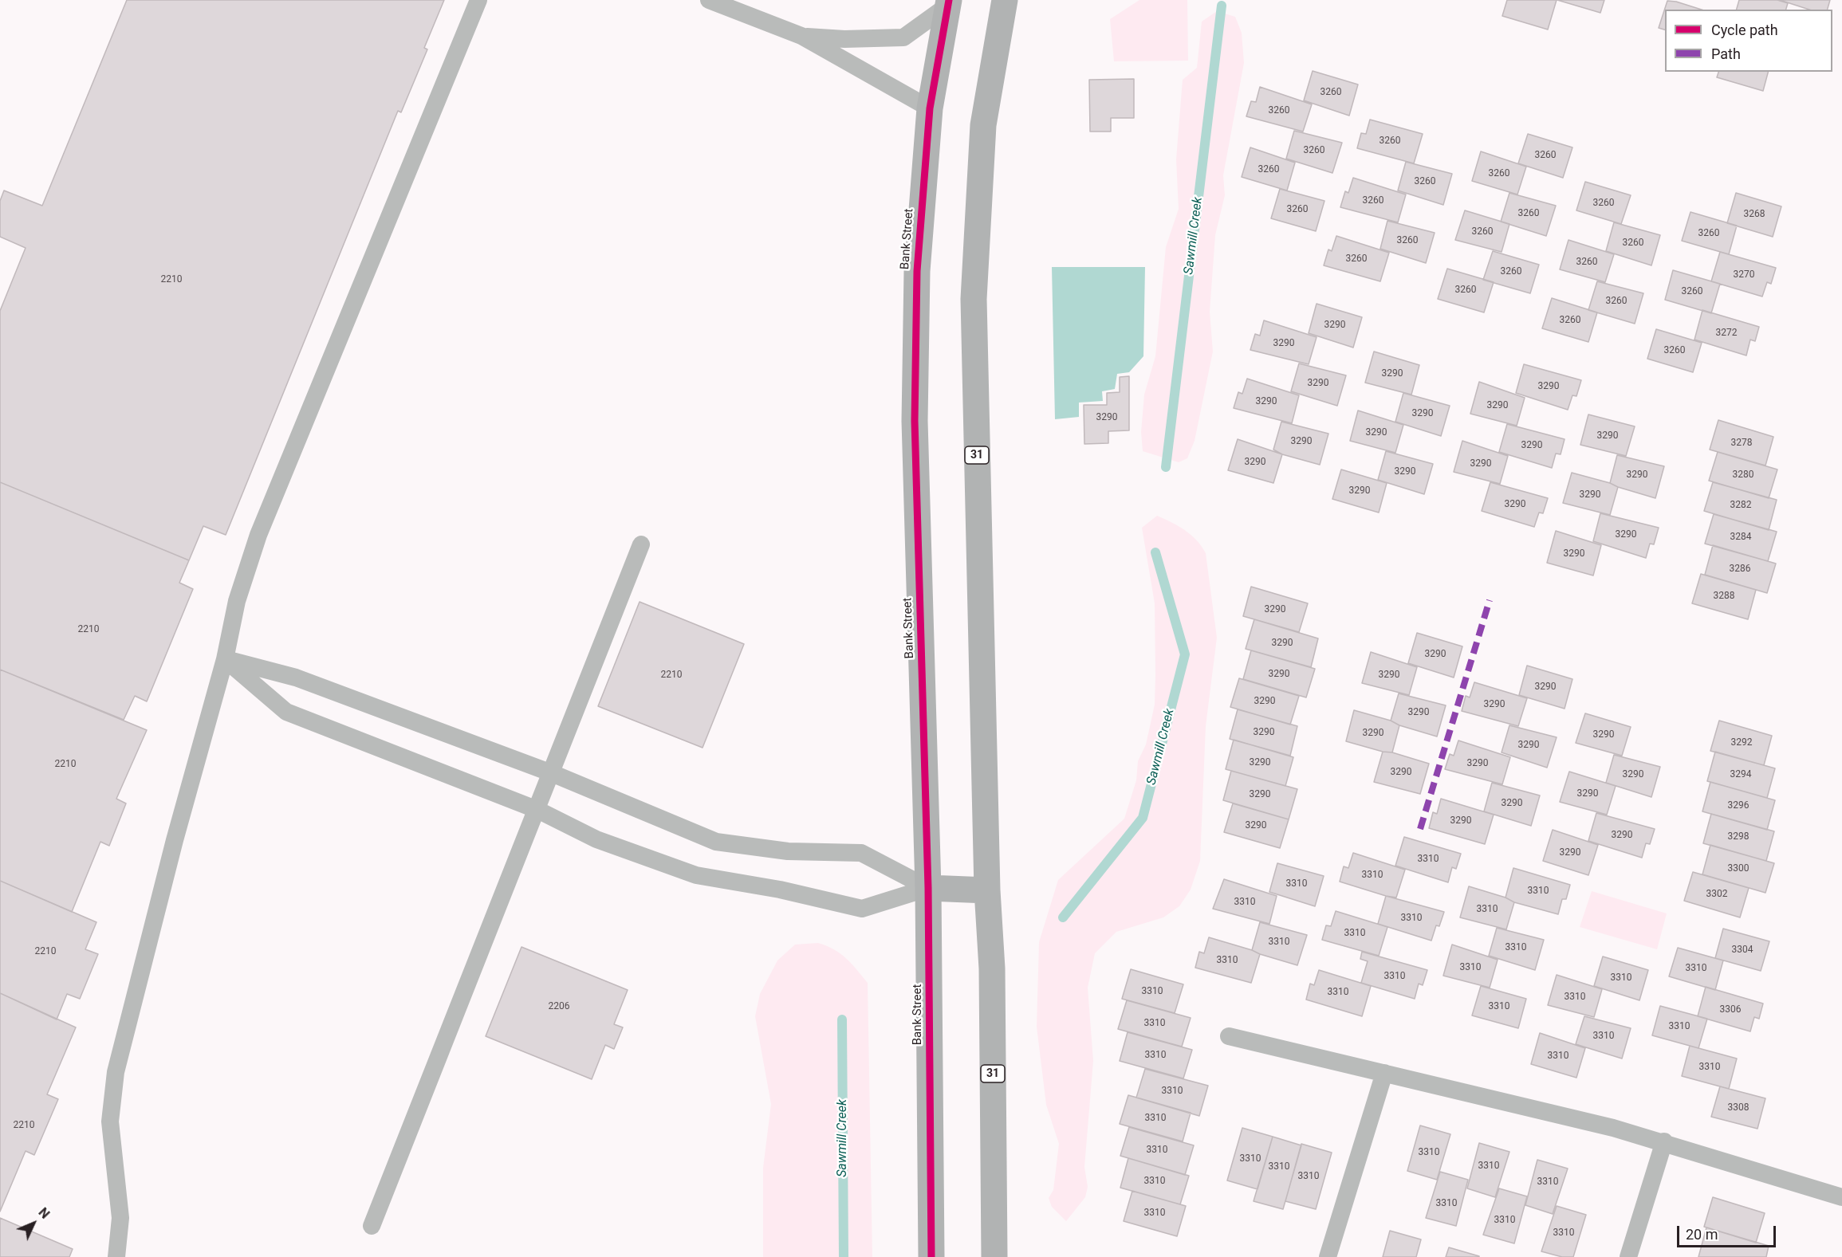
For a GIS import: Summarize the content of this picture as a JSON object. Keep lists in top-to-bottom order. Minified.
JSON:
{"streets":{"main road":["Bank Street","31"]},"water":["Sawmill Creek"],"house_numbers":["3260","3260","3260","3260","3260","3260","3260","3260","3260","3260","3260","3260","3268","3260","3260","3260","3260","3260","3260","3260","3270","2210","3260","3260","3260","3260","3290","3272","3290","3260","3290","3290","3290","3290","3290","3290","3290","3290","3290","3290","3278","3290","3290","3290","3290","3290","3280","3290","3290","3290","3282","3290","3284","3290","3286","3288","3290","2210","3290","3290","3290","2210","3290","3290","3290","3290","3290","3290","3290","3290","3292","3290","3290","3290","2210","3290","3290","3294","3290","3290","3290","3296","3290","3290","3290","3298","3290","3310","3300","3310","3310","3310","3302","3310","3310","3310","3310","3310","3310","3304","2210","3310","3310","3310","3310","3310","3310","3310","3310","2206","3310","3306","3310","3310","3310","3310","3310","3310","3310","3308","3310","2210","3310","3310","3310","3310","3310","3310","3310","3310","3310","3310","3310","3310"],"legend":["Cycle path","Path"],"scale_bar":"20 m","north":"top right"}
